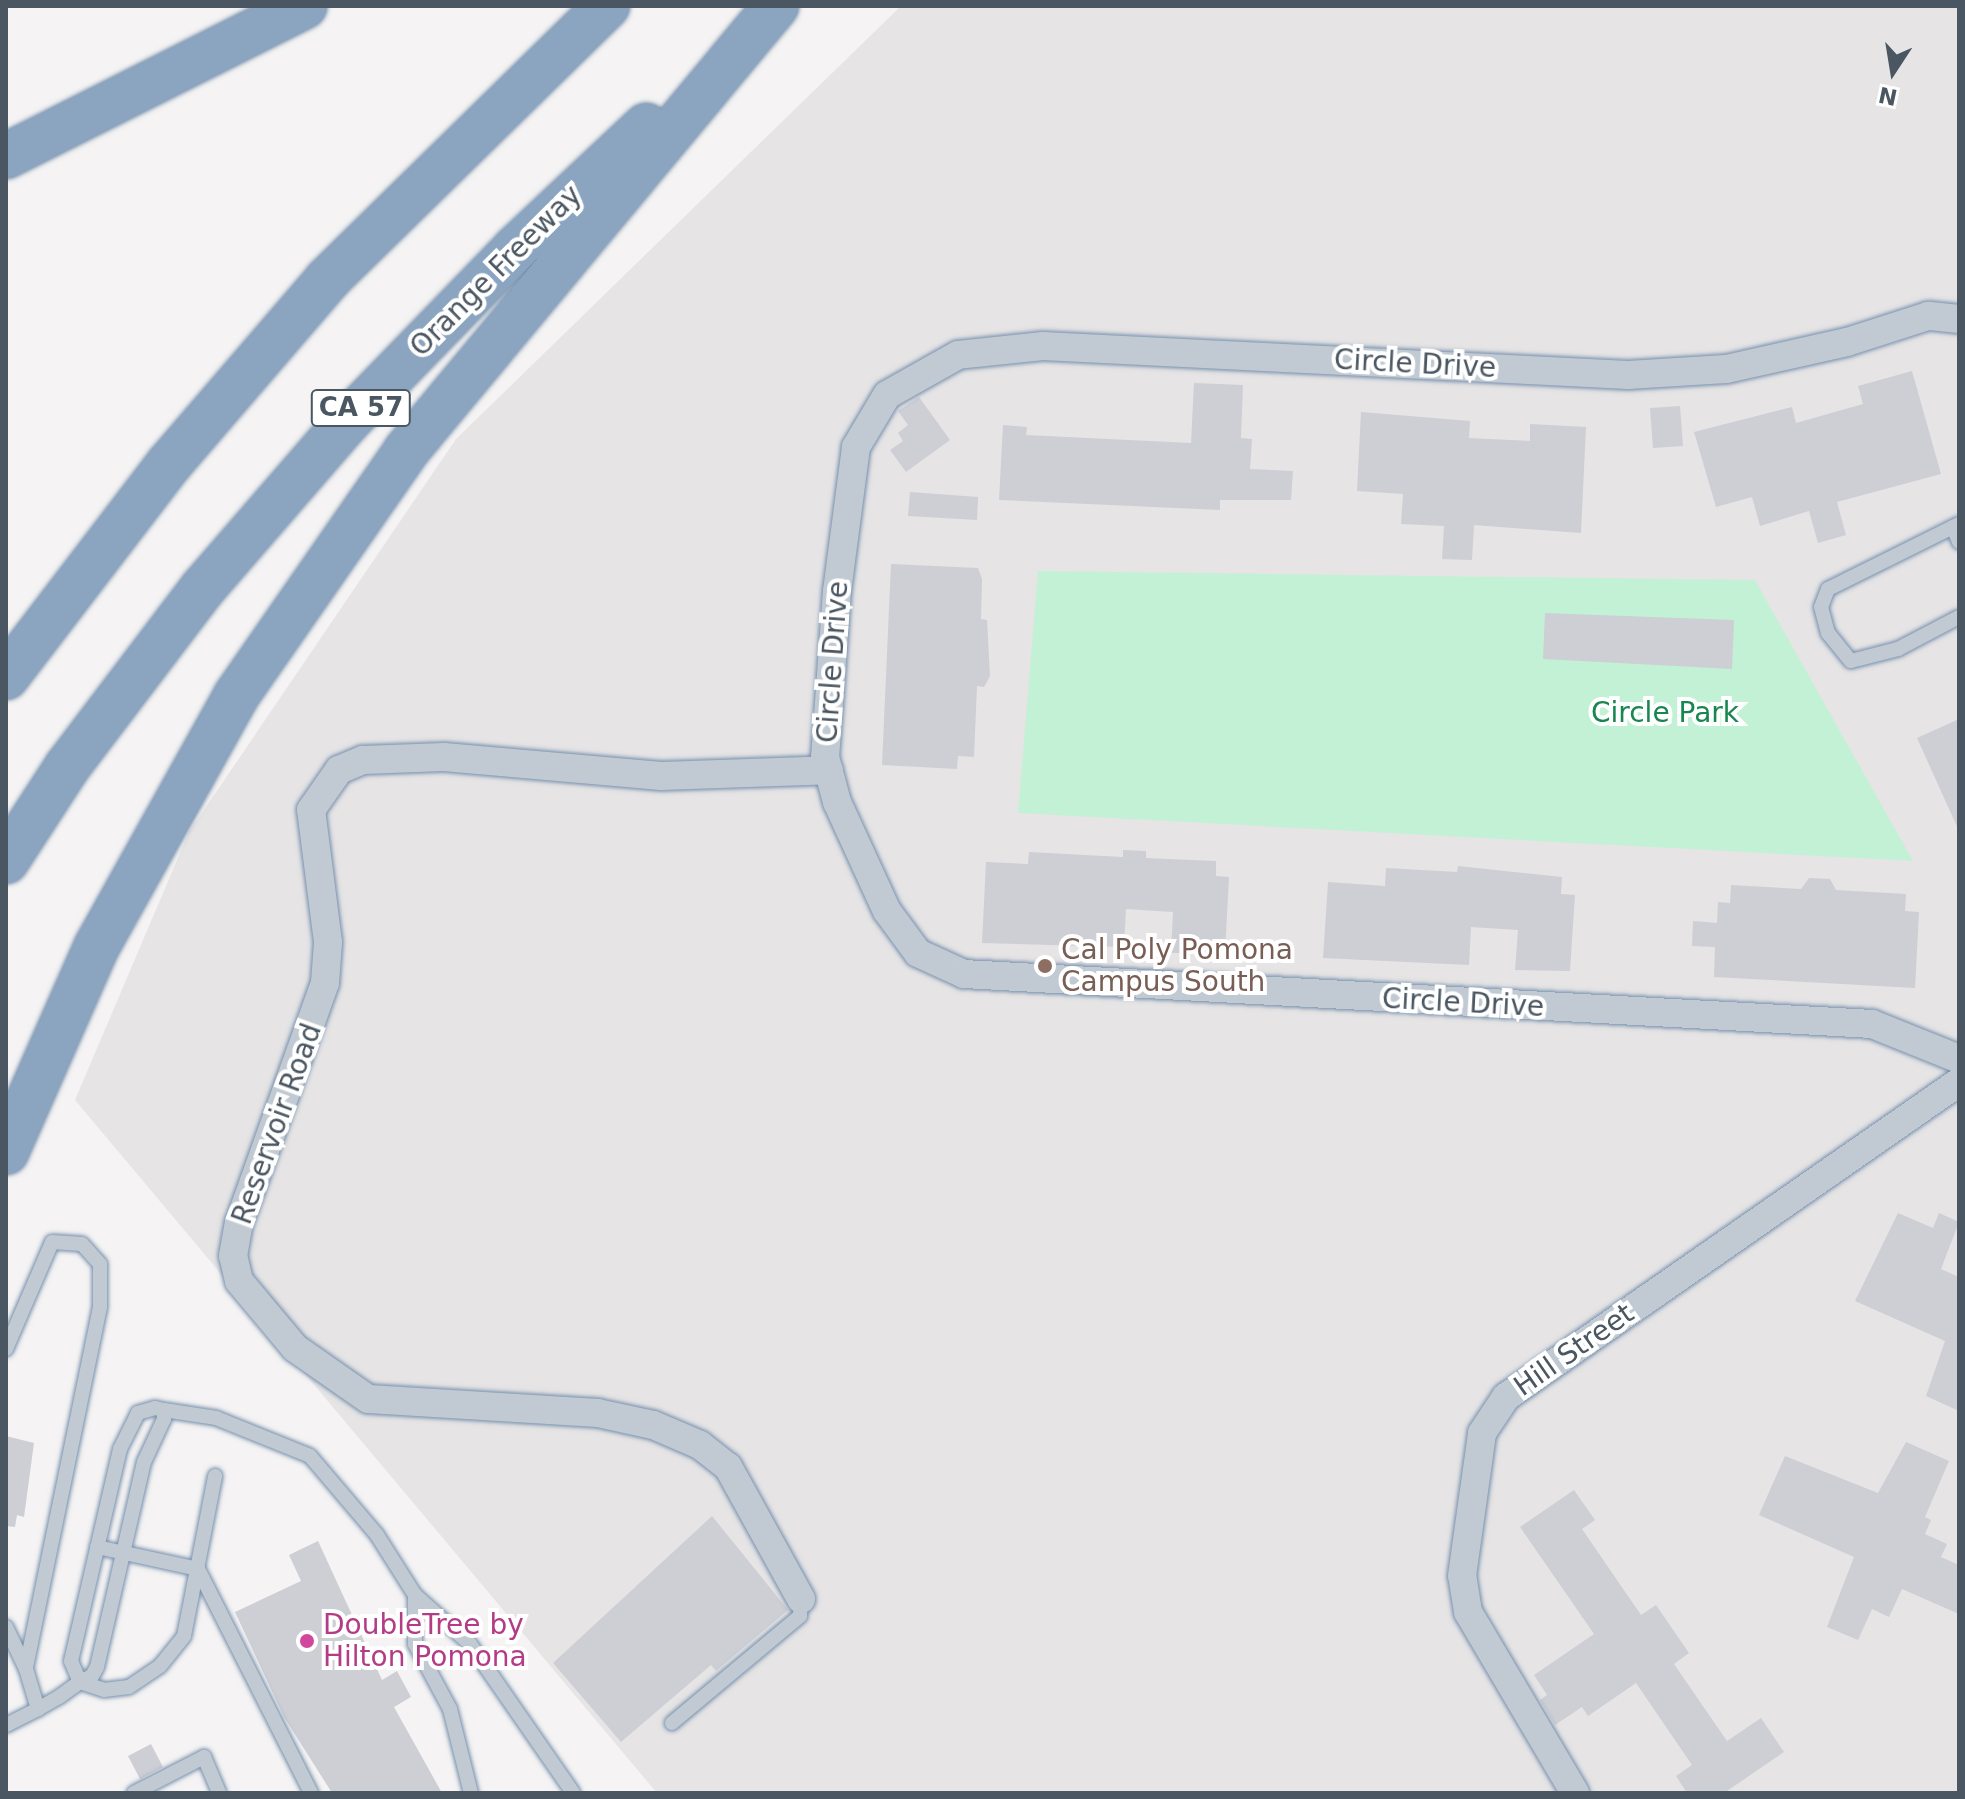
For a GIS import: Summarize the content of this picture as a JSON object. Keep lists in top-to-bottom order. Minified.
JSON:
{"streets":{"highway":["Orange Freeway","CA 57"],"street":["Circle Drive","Reservoir Road","Hill Street"]},"crossings":[["Circle Drive","Reservoir Road"]],"parks":["Circle Park"],"places":["Cal Poly Pomona Campus South","DoubleTree by Hilton Pomona"],"north":"bottom"}
